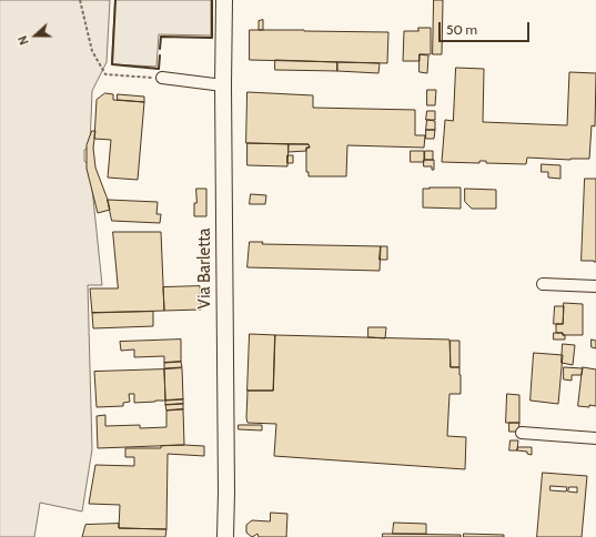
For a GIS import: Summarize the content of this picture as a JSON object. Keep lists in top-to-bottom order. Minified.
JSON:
{"streets":{"main road":["Via Barletta"]},"scale_bar":"50 m","north":"left"}
